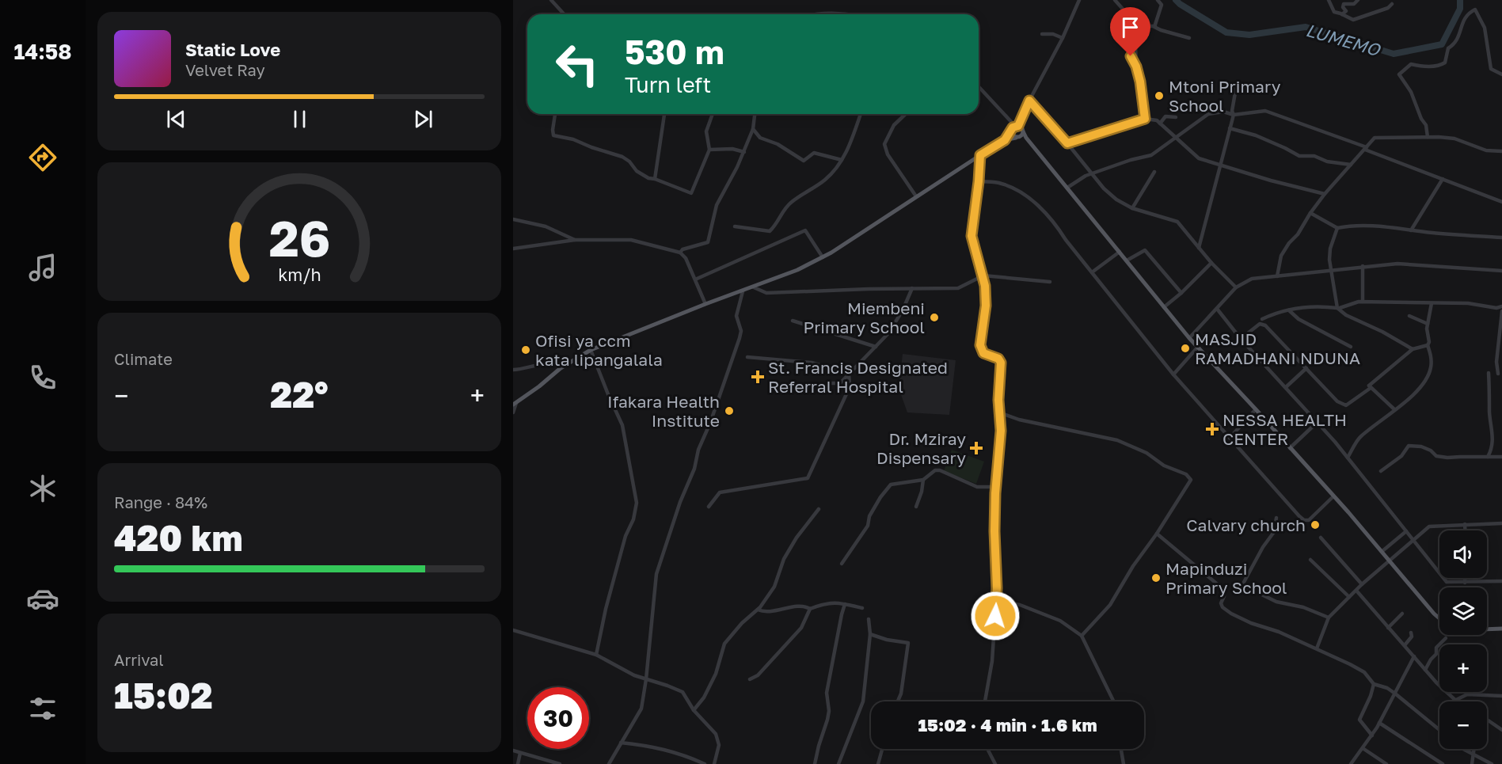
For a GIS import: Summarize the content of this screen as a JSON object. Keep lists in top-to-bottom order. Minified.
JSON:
{"water":["LUMEMO"],"places":{"other":["Mtoni Primary School","Miembeni Primary School","MASJID RAMADHANI NDUNA","Ofisi ya ccm kata lipangalala","Ifakara Health Institute","Calvary church","Mapinduzi Primary School"],"health":["St. Francis Designated Referral Hospital","NESSA HEALTH CENTER","Dr. Mziray Dispensary"]},"page":{"tabs":"14:58","turn":["530 m","Turn left"],"song":["Static Love","Velvet Ray"],"tile":["Climate",["Range · 84%","420 km"],["Arrival","15:02"]],"heat":["−","22°","+"],"map_buttons":["+","−"],"limit":"30","trip":"15:02 · 4 min · 1.6 km","gauge":["26","km/h"]}}
